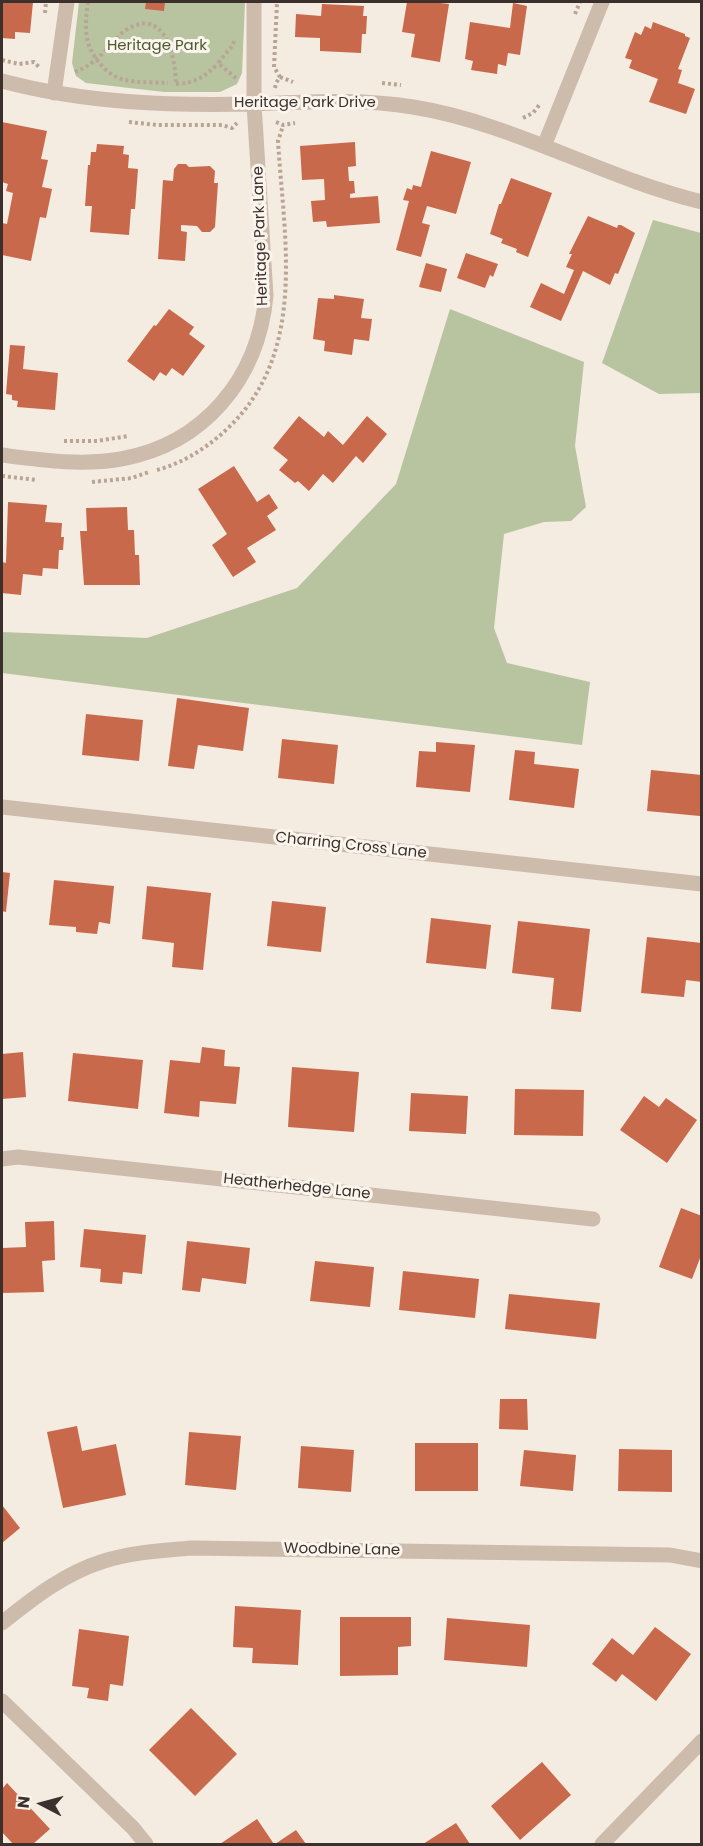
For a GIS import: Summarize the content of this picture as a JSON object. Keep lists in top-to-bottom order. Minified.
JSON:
{"streets":{"street":["Heritage Park Drive","Heritage Park Lane","Charring Cross Lane","Heatherhedge Lane","Woodbine Lane"]},"crossings":[["Heritage Park Drive","Heritage Park Lane"]],"parks":["Heritage Park"],"north":"left"}
